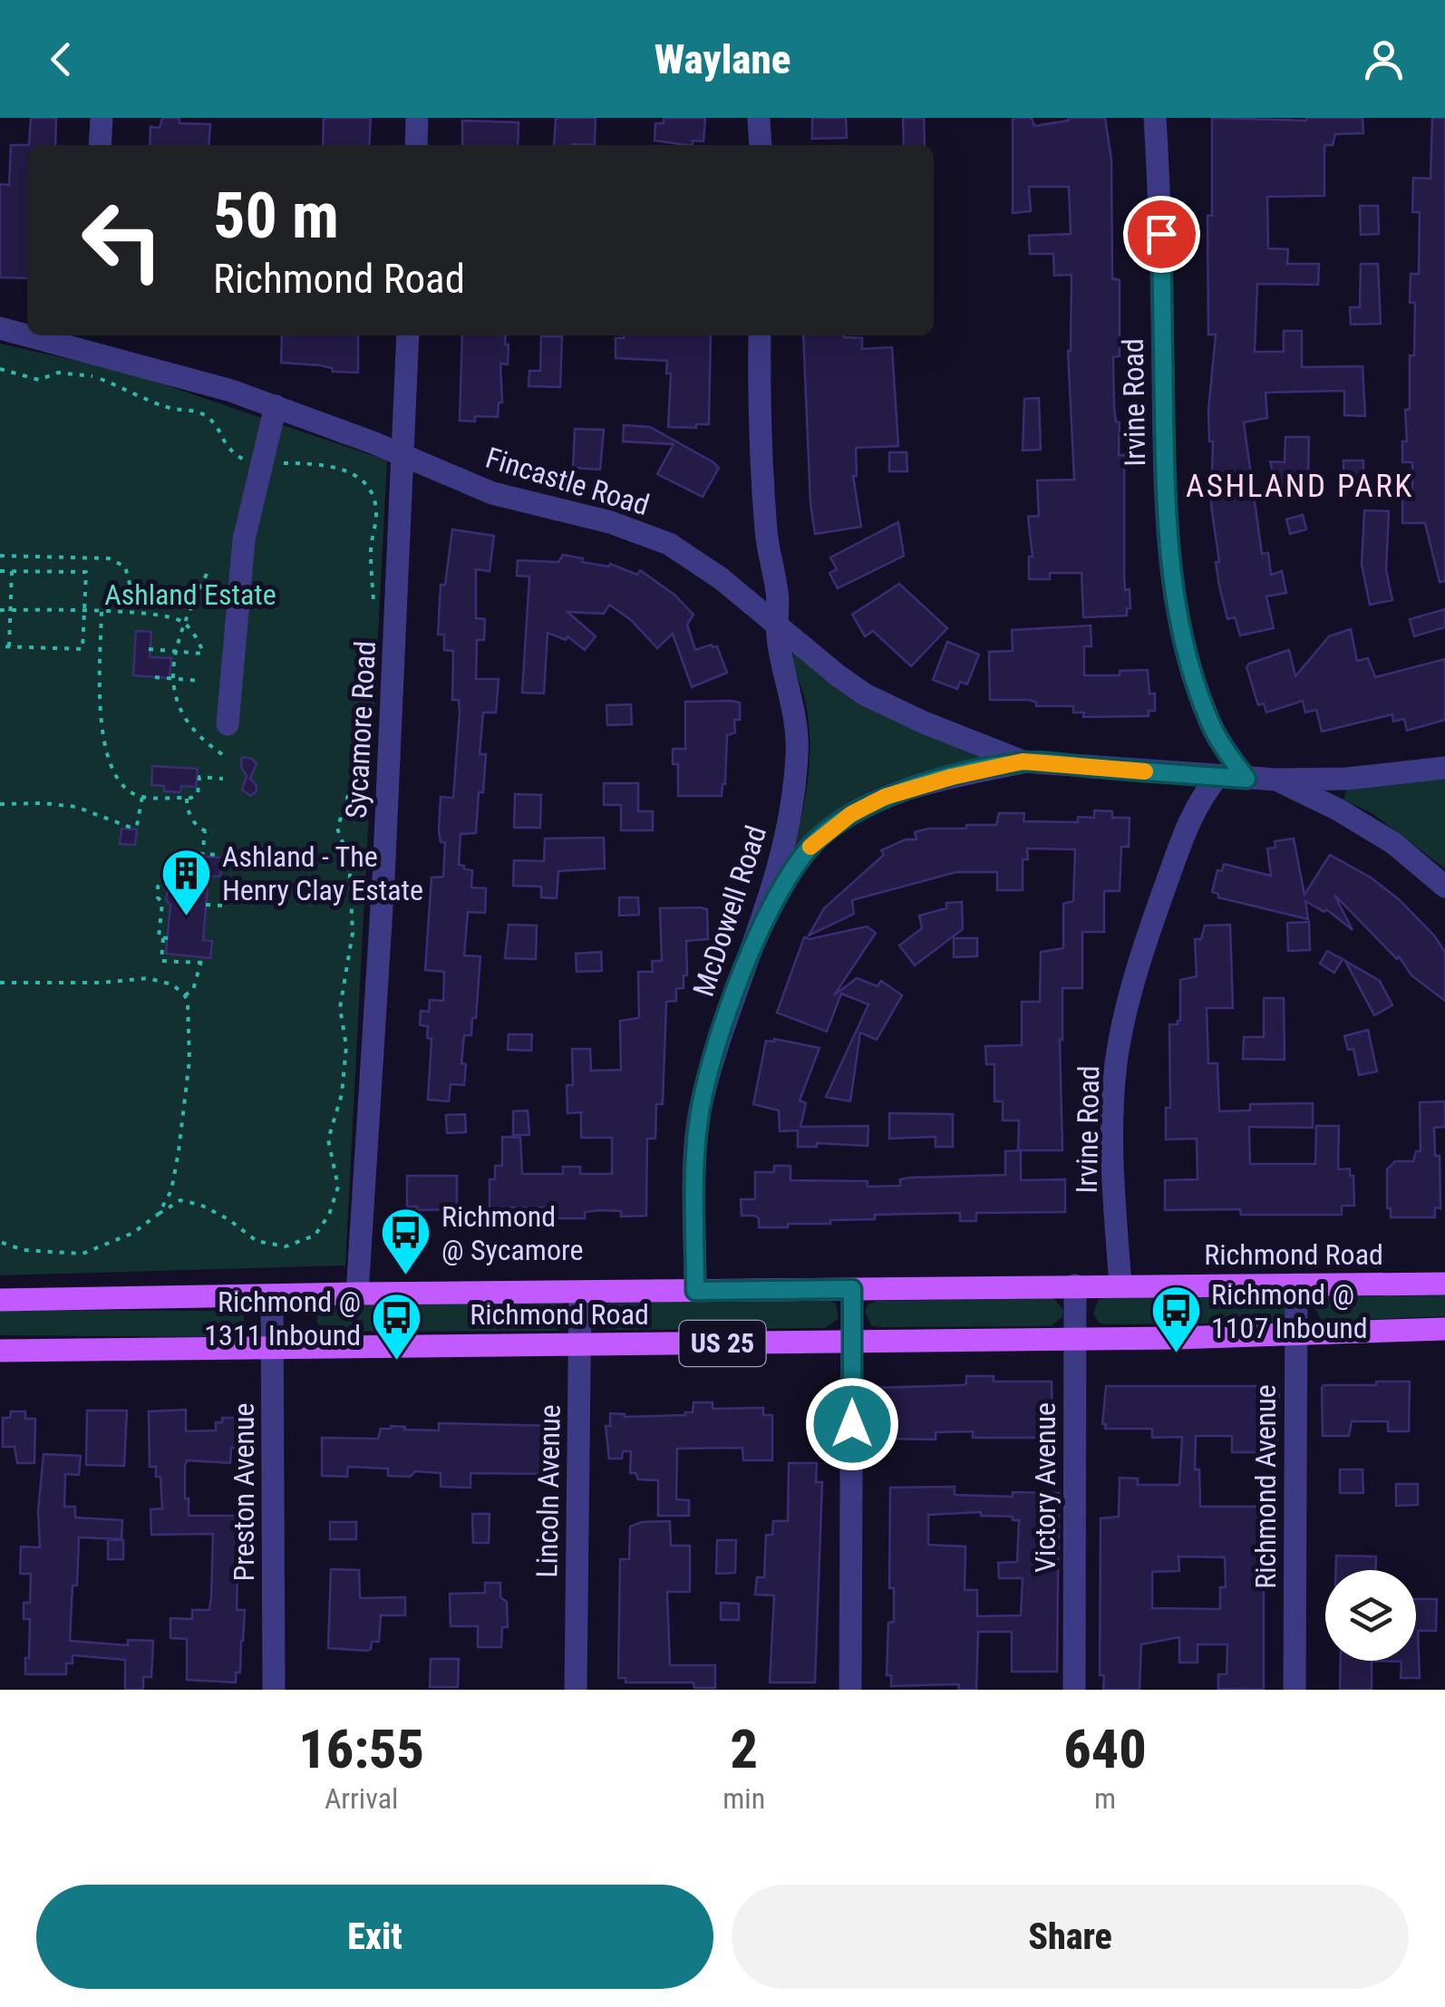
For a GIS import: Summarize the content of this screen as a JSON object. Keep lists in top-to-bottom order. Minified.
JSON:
{"streets":{"main road":["Richmond Road","US 25"],"street":["Irvine Road","Fincastle Road","Sycamore Road","McDowell Road","Richmond Avenue","Victory Avenue","Lincoln Avenue","Preston Avenue"]},"crossings":[["Irvine Road","Fincastle Road"],["Irvine Road","Richmond Road"],["Fincastle Road","Sycamore Road"],["Fincastle Road","McDowell Road"],["Sycamore Road","Richmond Road"],["McDowell Road","Richmond Road"],["Richmond Road","Richmond Avenue"],["Richmond Road","Victory Avenue"],["Richmond Road","Lincoln Avenue"],["Richmond Road","Preston Avenue"]],"districts":["ASHLAND PARK"],"parks":["Ashland Estate"],"places":{"building":["Ashland - The Henry Clay Estate"],"bus stop":["Richmond @ Sycamore","Richmond @ 1107 Inbound","Richmond @ 1311 Inbound"]},"page":{"header":"Waylane","turn":["50 m","Richmond Road"],"eta":["16:55","Arrival","2","min","640","m"],"buttons":["Exit","Share"]}}
